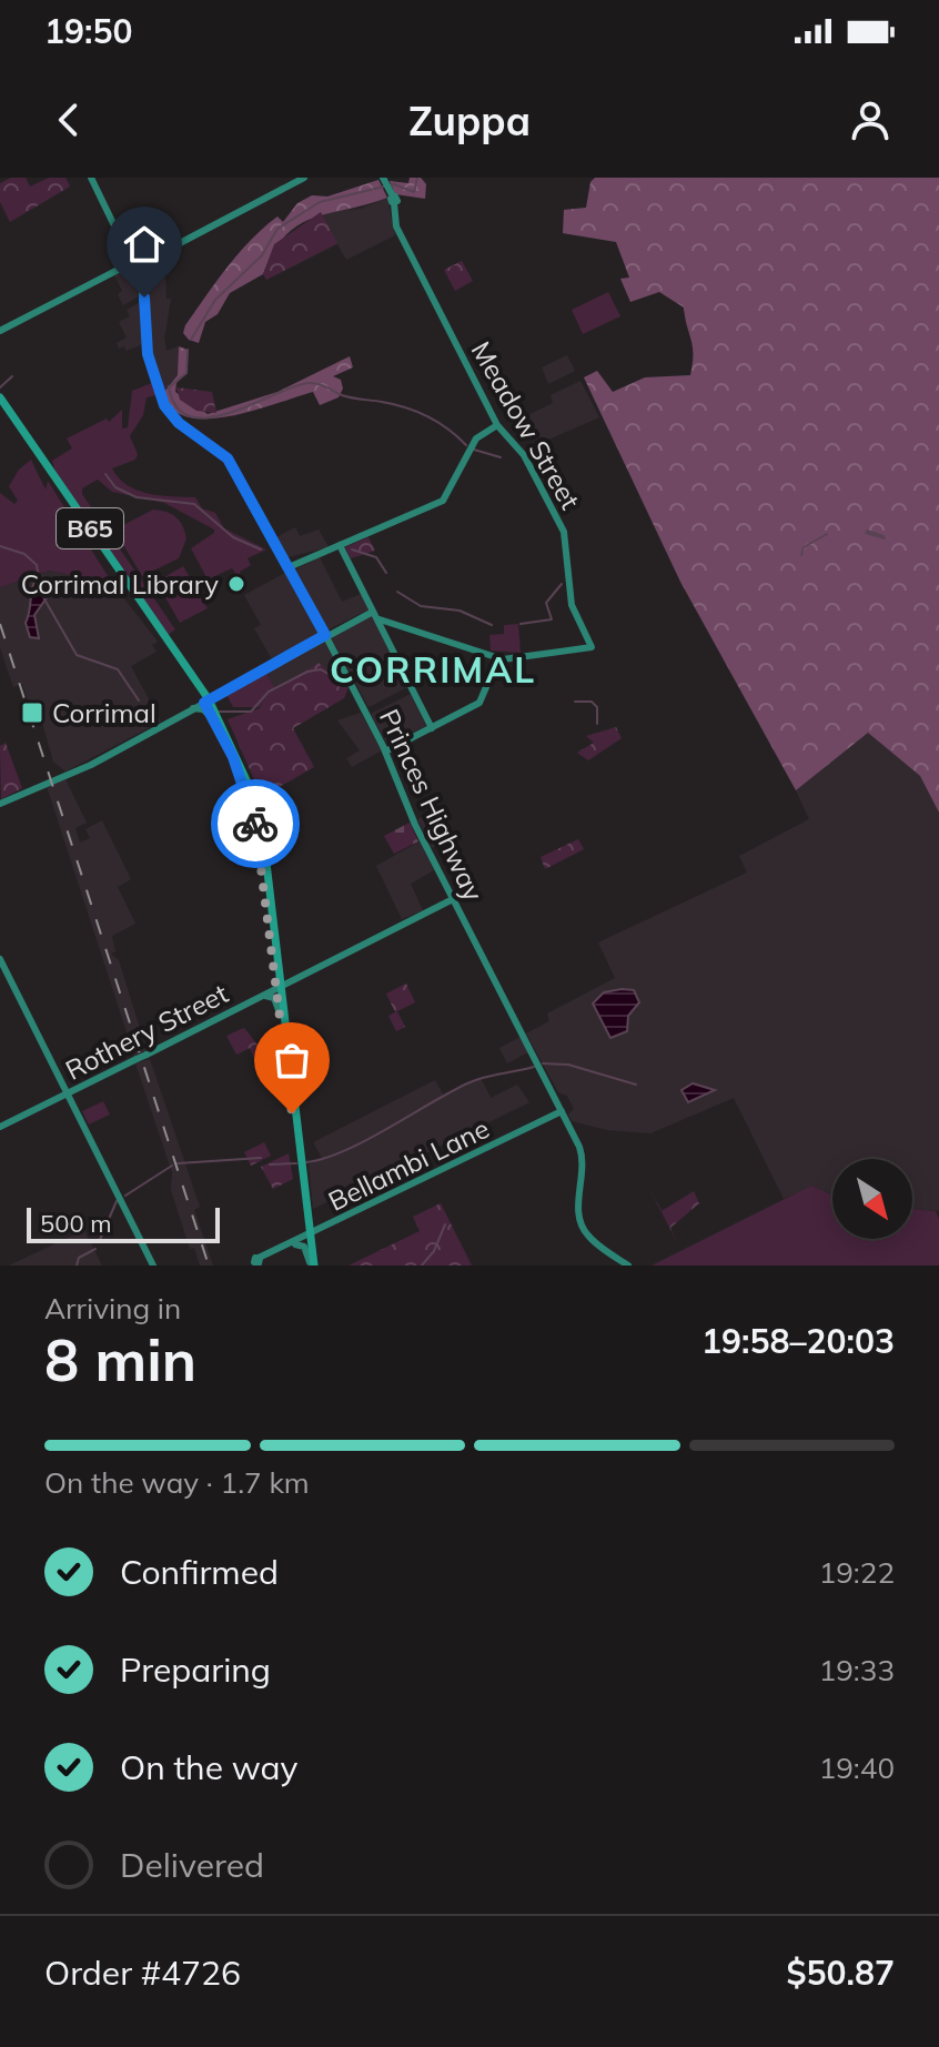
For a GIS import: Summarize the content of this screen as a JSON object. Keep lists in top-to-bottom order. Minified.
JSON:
{"streets":{"main road":["Meadow Street","B65","Princes Highway","Rothery Street","Bellambi Lane"]},"crossings":[["B65","Rothery Street"],["B65","Bellambi Lane"],["Princes Highway","Rothery Street"],["Princes Highway","Bellambi Lane"]],"districts":["CORRIMAL"],"places":{"other":["Corrimal Library"],"transit":["Corrimal"]},"scale_bar":"500 m","north":"bottom right","page":{"status":"19:50","header":"Zuppa","scale":"500 m","heading":["8 min","Arriving in","19:58–20:03"],"panel":["Order #4726","$50.87"],"bar":"On the way · 1.7 km","list":[["Confirmed","19:22"],["Preparing","19:33"],["On the way","19:40"],"Delivered"]}}
